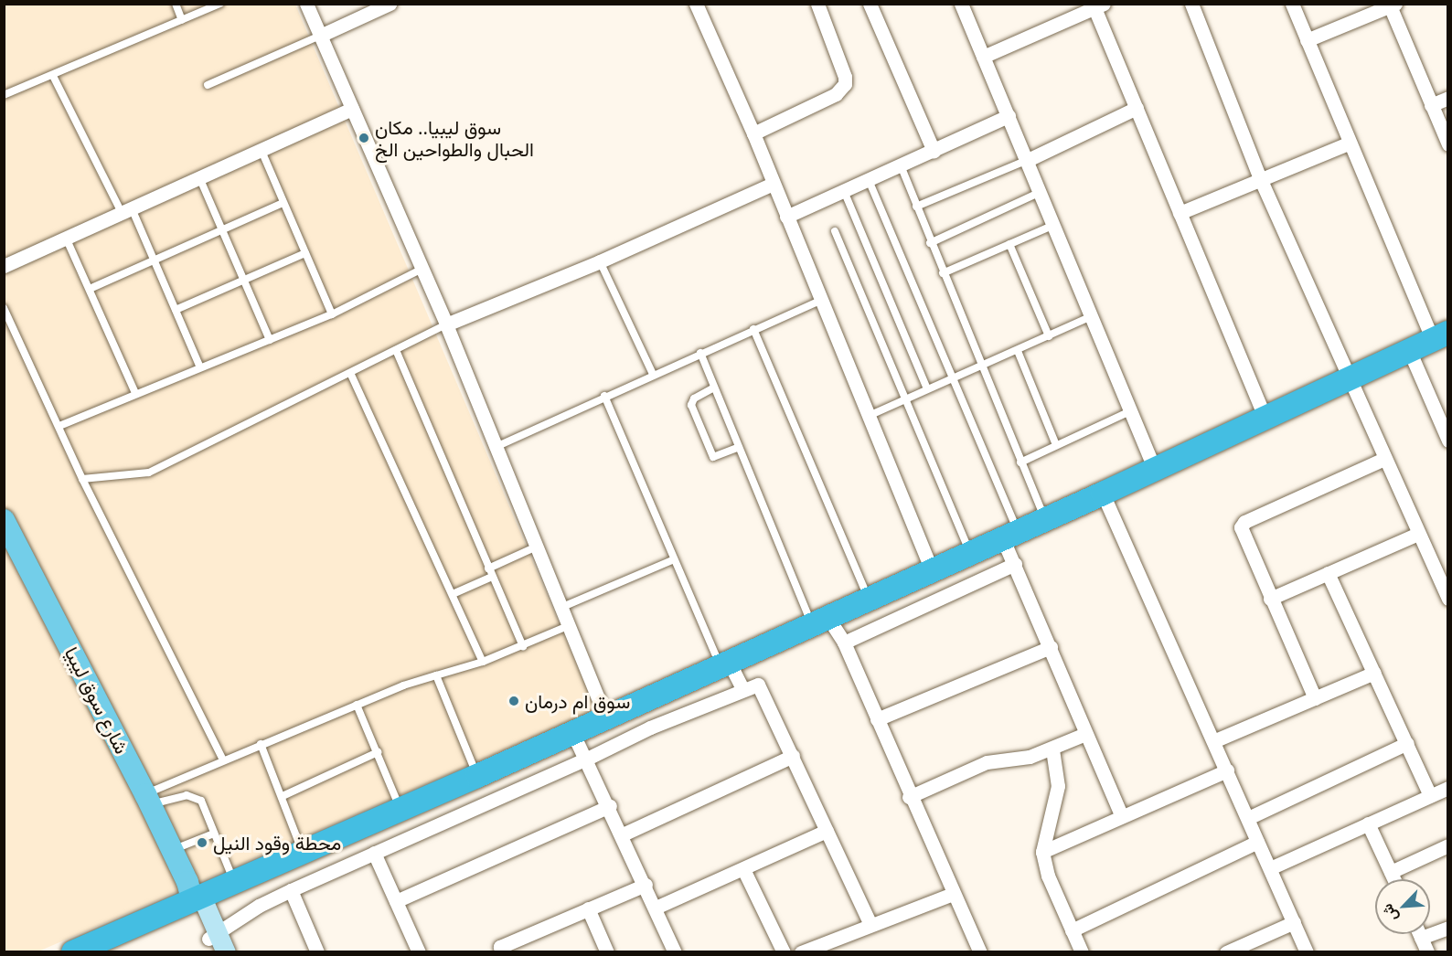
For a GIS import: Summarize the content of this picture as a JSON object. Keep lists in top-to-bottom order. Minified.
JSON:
{"streets":{"main road":["شارع سوق ليبيا"]},"places":["سوق ليبيا.. مكان الحبال والطواحين الخ","سوق ام درمان","محطة وقود النيل"],"north":"bottom left"}
